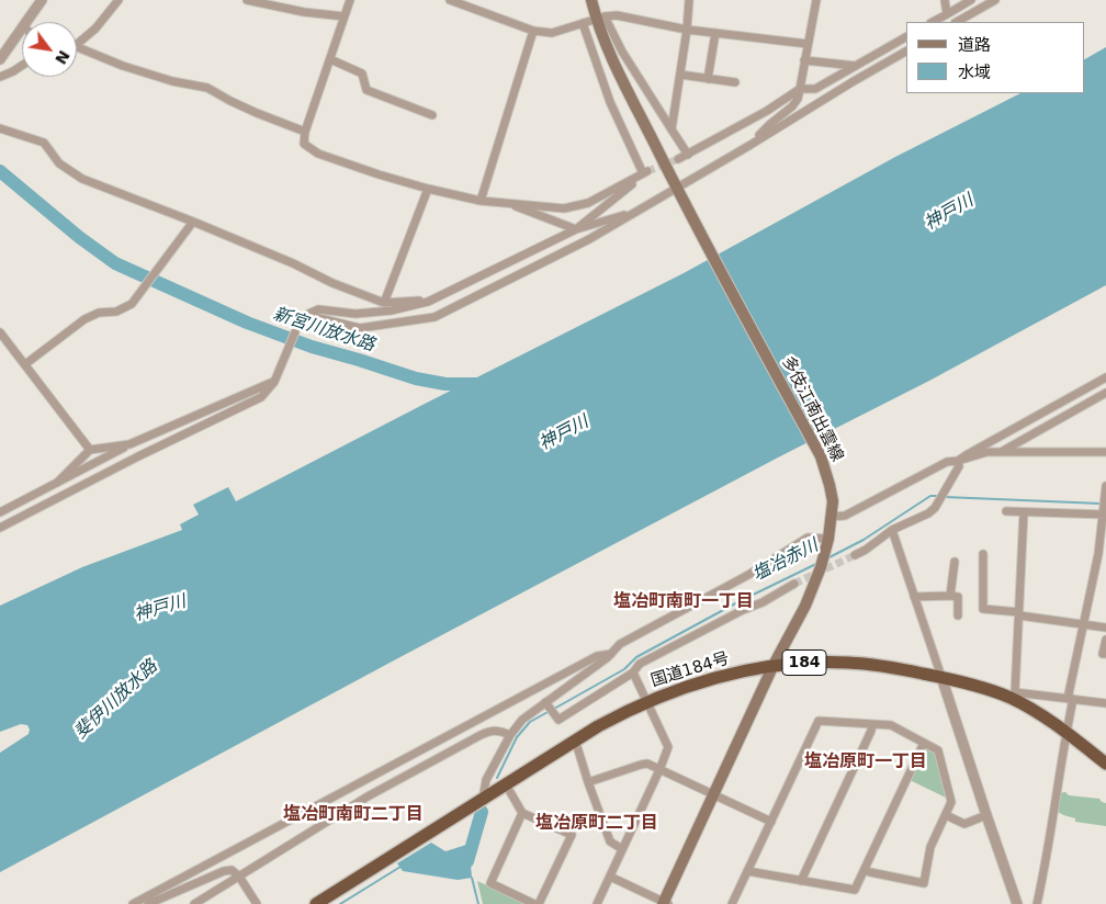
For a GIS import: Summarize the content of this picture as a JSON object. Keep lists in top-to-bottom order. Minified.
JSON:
{"streets":{"highway":["184","国道184号"],"main road":["多伎江南出雲線"]},"crossings":[["多伎江南出雲線","国道184号"]],"districts":["塩冶町南町一丁目","塩冶原町一丁目","塩冶町南町二丁目","塩冶原町二丁目"],"water":["神戸川","新宮川放水路","塩冶赤川","斐伊川放水路"],"legend":["道路","水域"],"north":"bottom right"}
